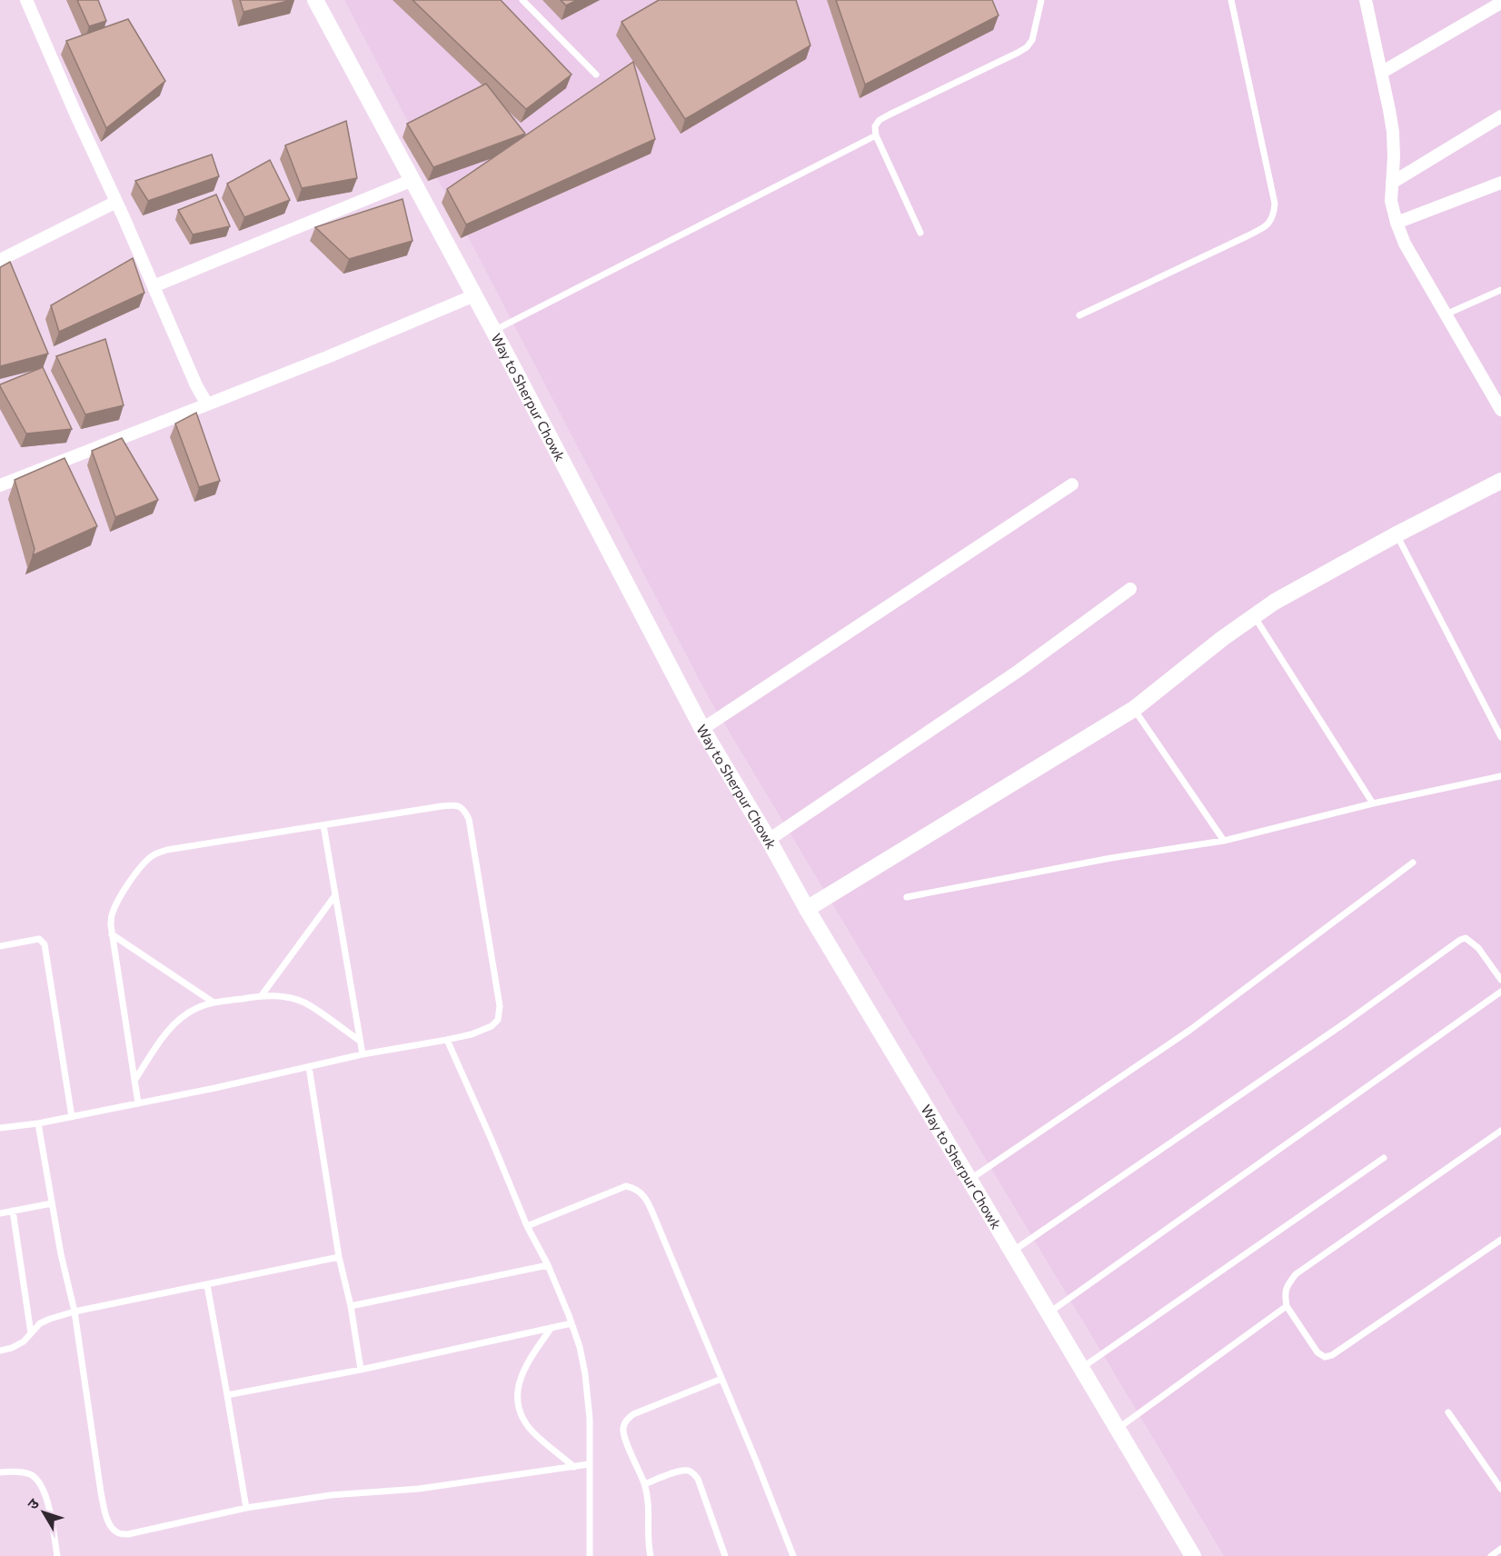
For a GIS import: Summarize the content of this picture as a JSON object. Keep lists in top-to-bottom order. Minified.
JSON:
{"streets":{"street":["Way to Sherpur Chowk"]},"north":"top left"}
